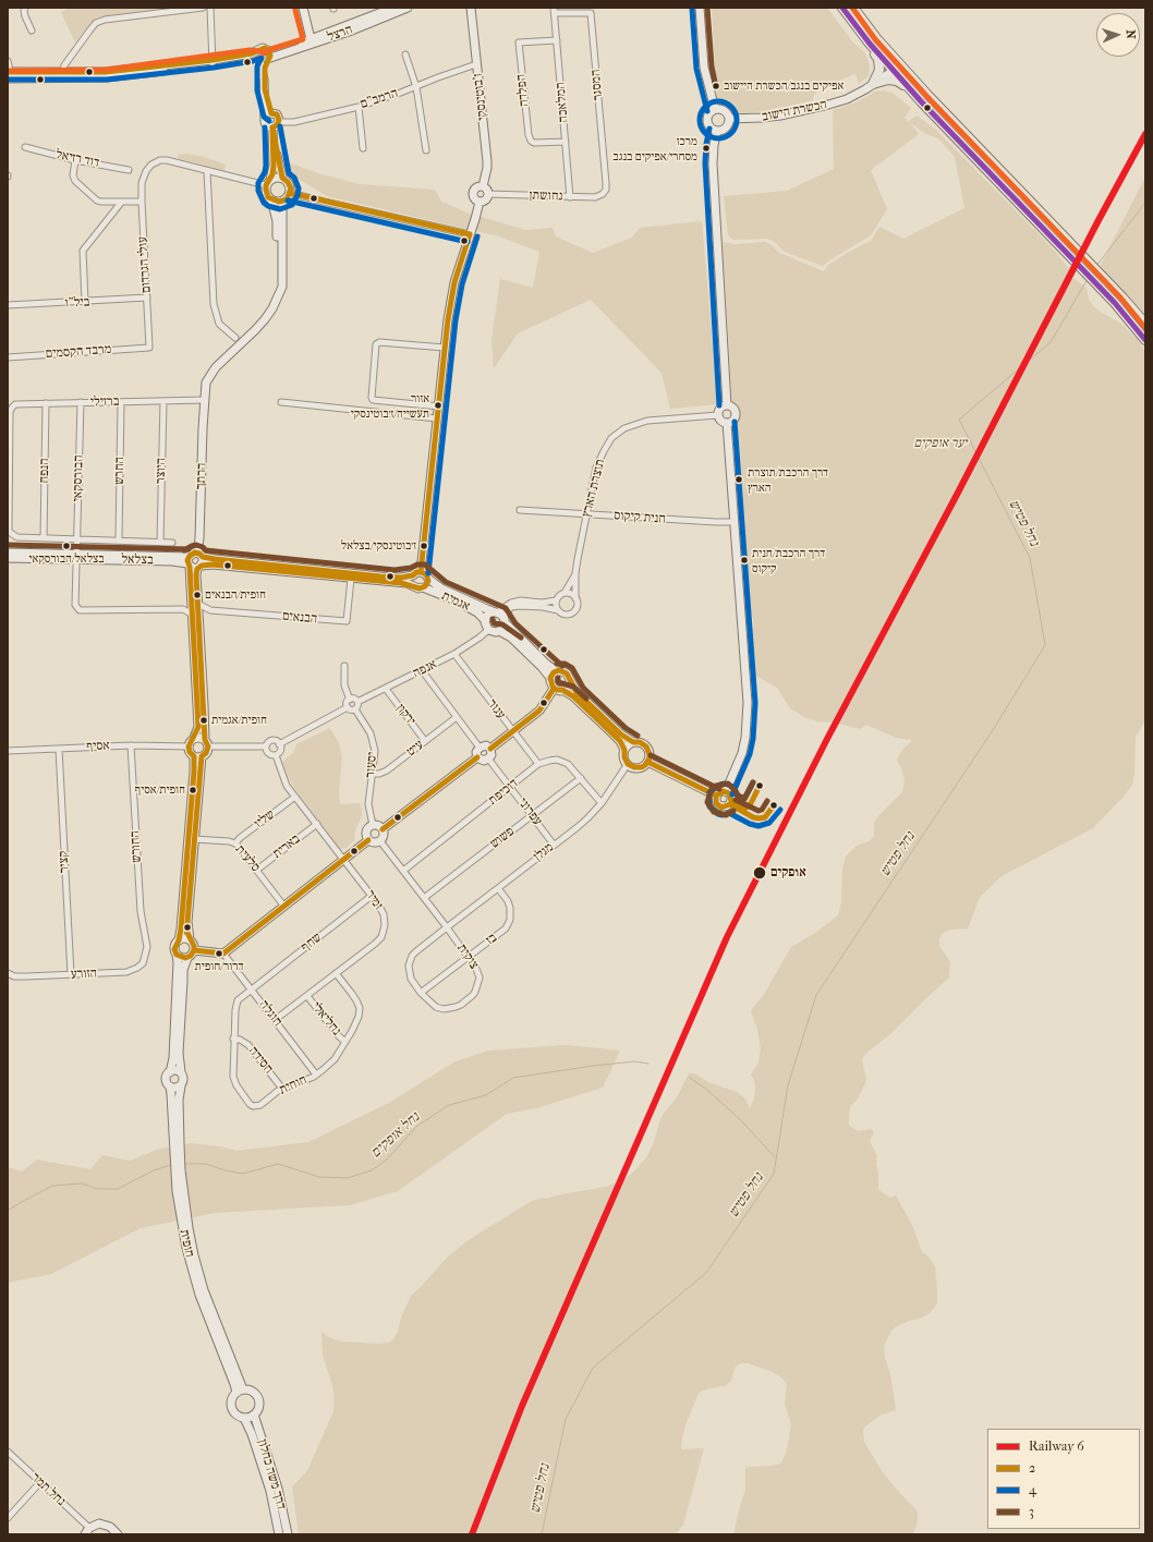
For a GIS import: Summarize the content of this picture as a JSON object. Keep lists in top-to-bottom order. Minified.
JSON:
{"streets":{"street":["הרצל","המסגר","הפלדה","ז'בוטינסקי","הרמב\"ם","המלאכה","הכשרת הישוב","דוד רזיאל","נחושתן","עולי הגרדום","ביל\"ו","מרבד הקסמים","ברזילי","הנפח","החרש","היוצר","הרתך","הבורסקאי","תוצרת הארץ","חנית קיקוס","בצלאל","אגמית","הבנאים","אנפה","עגור","ירקון","אסיף","עיט","יסעור","דוכיפת","עפרוני","שליו","פשוש","החורש","בארית","מגלן","סלעית","קציר","זמיר","בז","שחף","צוקית","הזורע","חוגלה","נחליאלי","חסידה","חוחית","חופית","דרך משה כחלון","נחל תמר"]},"crossings":[["המסגר","המלאכה"],["המסגר","נחושתן"],["הפלדה","המלאכה"],["ז'בוטינסקי","הרמב\"ם"],["ז'בוטינסקי","נחושתן"],["המלאכה","נחושתן"],["עולי הגרדום","ביל\"ו"],["עולי הגרדום","מרבד הקסמים"],["ברזילי","הנפח"],["ברזילי","החרש"],["ברזילי","היוצר"],["ברזילי","הרתך"],["ברזילי","הבורסקאי"],["הרתך","בצלאל"],["הבורסקאי","בצלאל"],["תוצרת הארץ","חנית קיקוס"],["בצלאל","אגמית"],["בצלאל","הבנאים"],["אגמית","אנפה"],["אנפה","עגור"],["אנפה","ירקון"],["אנפה","יסעור"],["עגור","דוכיפת"],["ירקון","עיט"],["אסיף","החורש"],["אסיף","קציר"],["עיט","יסעור"],["דוכיפת","עפרוני"],["עפרוני","פשוש"],["עפרוני","מגלן"],["שליו","סלעית"],["שליו","זמיר"],["החורש","הזורע"],["בארית","סלעית"],["בארית","זמיר"],["מגלן","בז"],["מגלן","צוקית"],["קציר","הזורע"],["זמיר","שחף"],["זמיר","חוגלה"],["זמיר","נחליאלי"],["זמיר","חוחית"],["בז","צוקית"],["שחף","חוגלה"],["שחף","חוחית"],["חוגלה","חוחית"],["נחליאלי","חוחית"],["חסידה","חוחית"],["חופית","דרך משה כחלון"]],"water":["נחל פטיש","נחל אופקים"],"parks":["יער אופקים"],"places":["אפיקים בנגב/הכשרת היישוב","מרכז מסחרי/אפיקים בנגב","אזור תעשייה/ז׳בוטינסקי","דרך הרכבת/תוצרת הארץ","בצלאל/הבורסקאי","ז׳בוטינסקי/בצלאל","דרך הרכבת/חנית קיקוס","חופית/הבנאים","חופית/אגמית","חופית/אסיף","אופקים","דרור/חופית"],"lines":["transit line 3","transit line 4","transit line 2","rail line 6"],"legend":["Railway 6","2","4","3"],"north":"right"}
